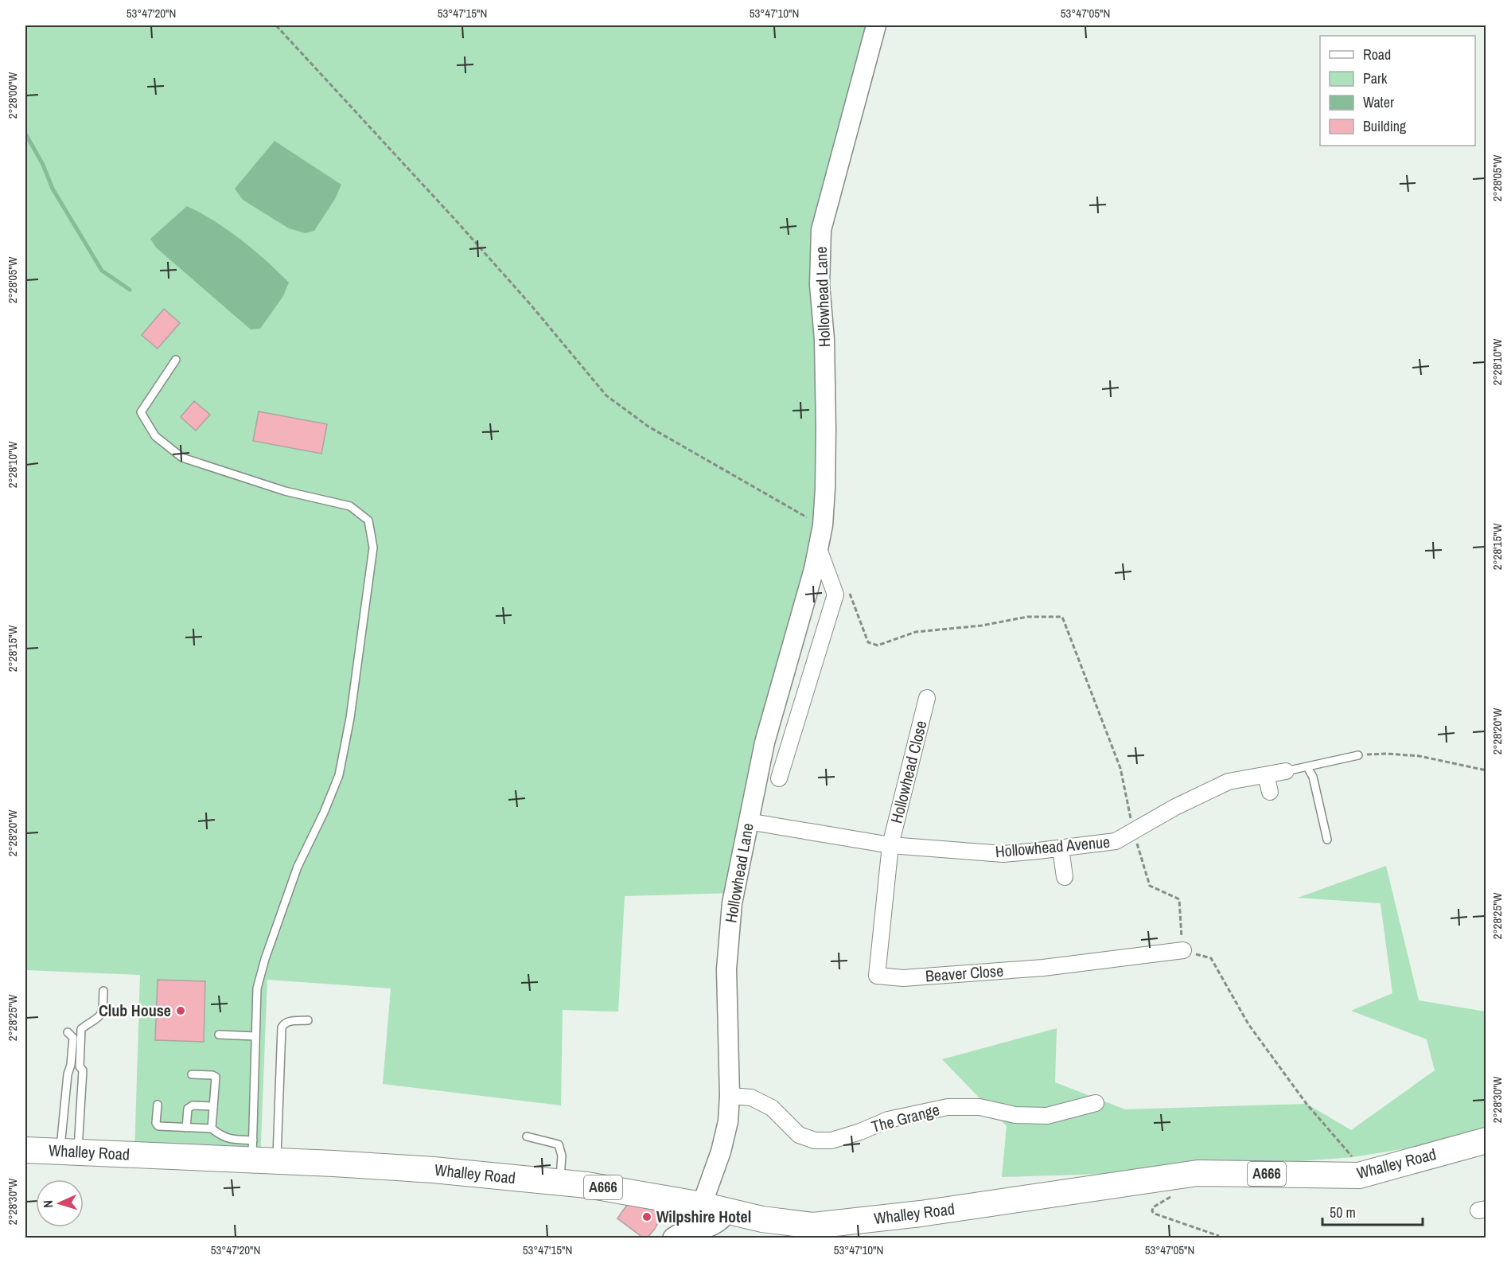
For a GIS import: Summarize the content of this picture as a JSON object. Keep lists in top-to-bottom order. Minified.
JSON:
{"streets":{"highway":["Whalley Road","A666"],"street":["Hollowhead Lane","Hollowhead Close","Hollowhead Avenue","Beaver Close","The Grange"]},"crossings":[["Hollowhead Lane","Hollowhead Avenue"],["Hollowhead Lane","The Grange"],["Hollowhead Lane","Whalley Road"],["Hollowhead Close","Hollowhead Avenue"],["Hollowhead Close","Beaver Close"],["Hollowhead Avenue","Beaver Close"]],"places":["Club House","Wilpshire Hotel"],"legend":["Road","Park","Water","Building"],"scale_bar":"50 m","north":"left","coordinates":["53°47'20\"N","53°47'15\"N","53°47'10\"N","53°47'05\"N","2°28'00\"W","2°28'05\"W","2°28'10\"W","2°28'15\"W","2°28'20\"W","2°28'25\"W","2°28'30\"W"]}
